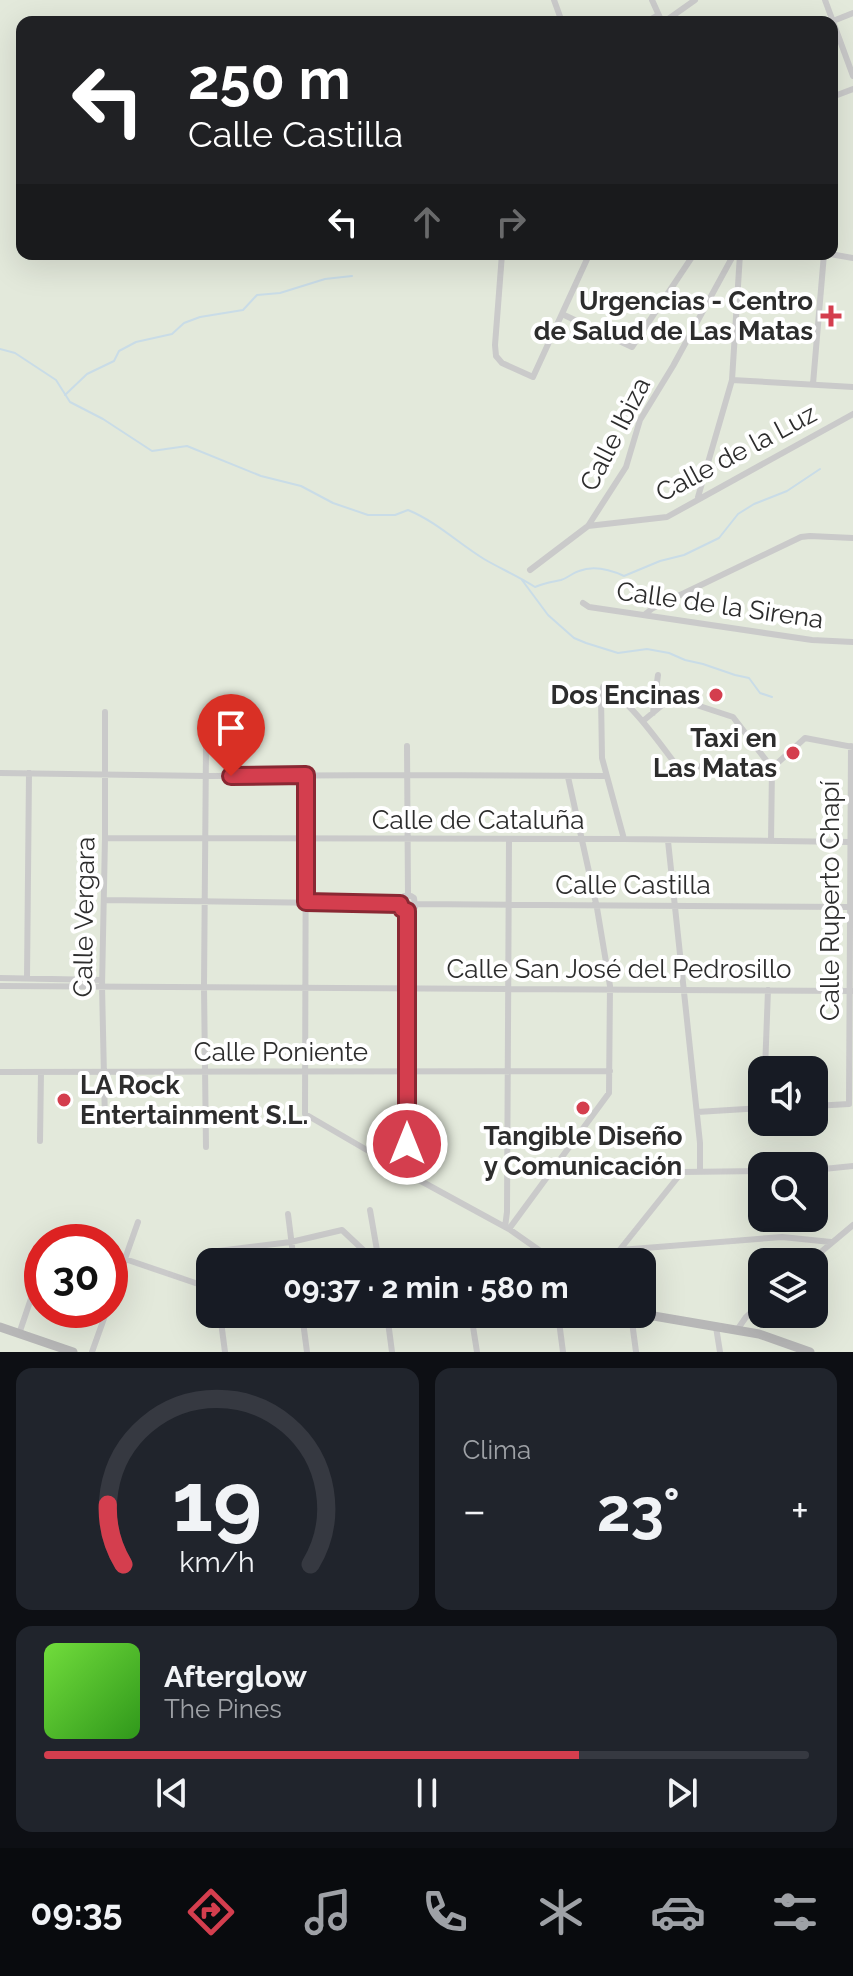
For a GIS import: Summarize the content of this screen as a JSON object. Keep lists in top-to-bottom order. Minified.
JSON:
{"streets":{"street":["Calle Ibiza","Calle de la Luz","Calle de la Sirena","Calle de Cataluña","Calle Castilla","Calle Ruperto Chapí","Calle Vergara","Calle San José del Pedrosillo","Calle Poniente"]},"crossings":[["Calle Ibiza","Calle de la Luz"],["Calle de Cataluña","Calle Ruperto Chapí"],["Calle de Cataluña","Calle Vergara"],["Calle Castilla","Calle Ruperto Chapí"],["Calle Ruperto Chapí","Calle San José del Pedrosillo"],["Calle Vergara","Calle San José del Pedrosillo"],["Calle Vergara","Calle Poniente"]],"places":{"health":["Urgencias - Centro de Salud de Las Matas"],"other":["Dos Encinas","Taxi en Las Matas","LA Rock Entertainment S.L.","Tangible Diseño y Comunicación"]},"page":{"turn":["250 m","Calle Castilla"],"limit":"30","trip":"09:37 · 2 min · 580 m","tile":"Clima","heat":["−","23°","+"],"song":["Afterglow","The Pines"],"tabs":"09:35","gauge":["19","km/h"]}}
